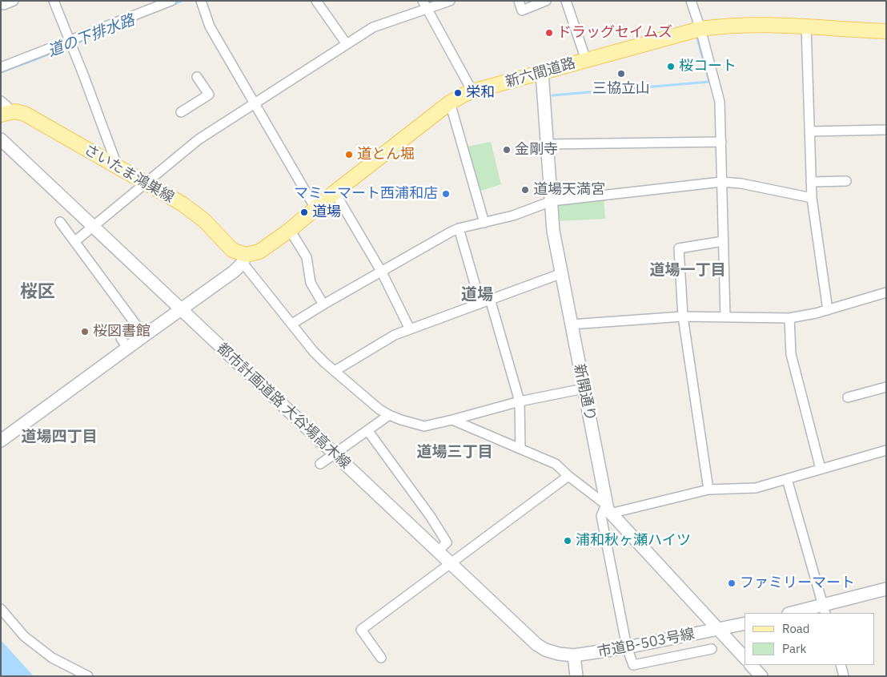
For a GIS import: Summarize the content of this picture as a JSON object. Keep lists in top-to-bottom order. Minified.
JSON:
{"streets":{"main road":["新六間道路","さいたま鴻巣線"],"street":["新開通り","都市計画道路 大谷場高木線","市道B-503号線"]},"crossings":[["新六間道路","さいたま鴻巣線"],["新六間道路","新開通り"],["都市計画道路 大谷場高木線","市道B-503号線"]],"districts":["道場一丁目","桜区","道場","道場四丁目","道場三丁目"],"water":["道の下排水路"],"places":["ドラッグセイムズ","桜コート","三協立山","栄和","金剛寺","道とん堀","道場天満宮","マミーマート西浦和店","道場","桜図書館","浦和秋ヶ瀬ハイツ","ファミリーマート"],"legend":["Road","Park"]}
